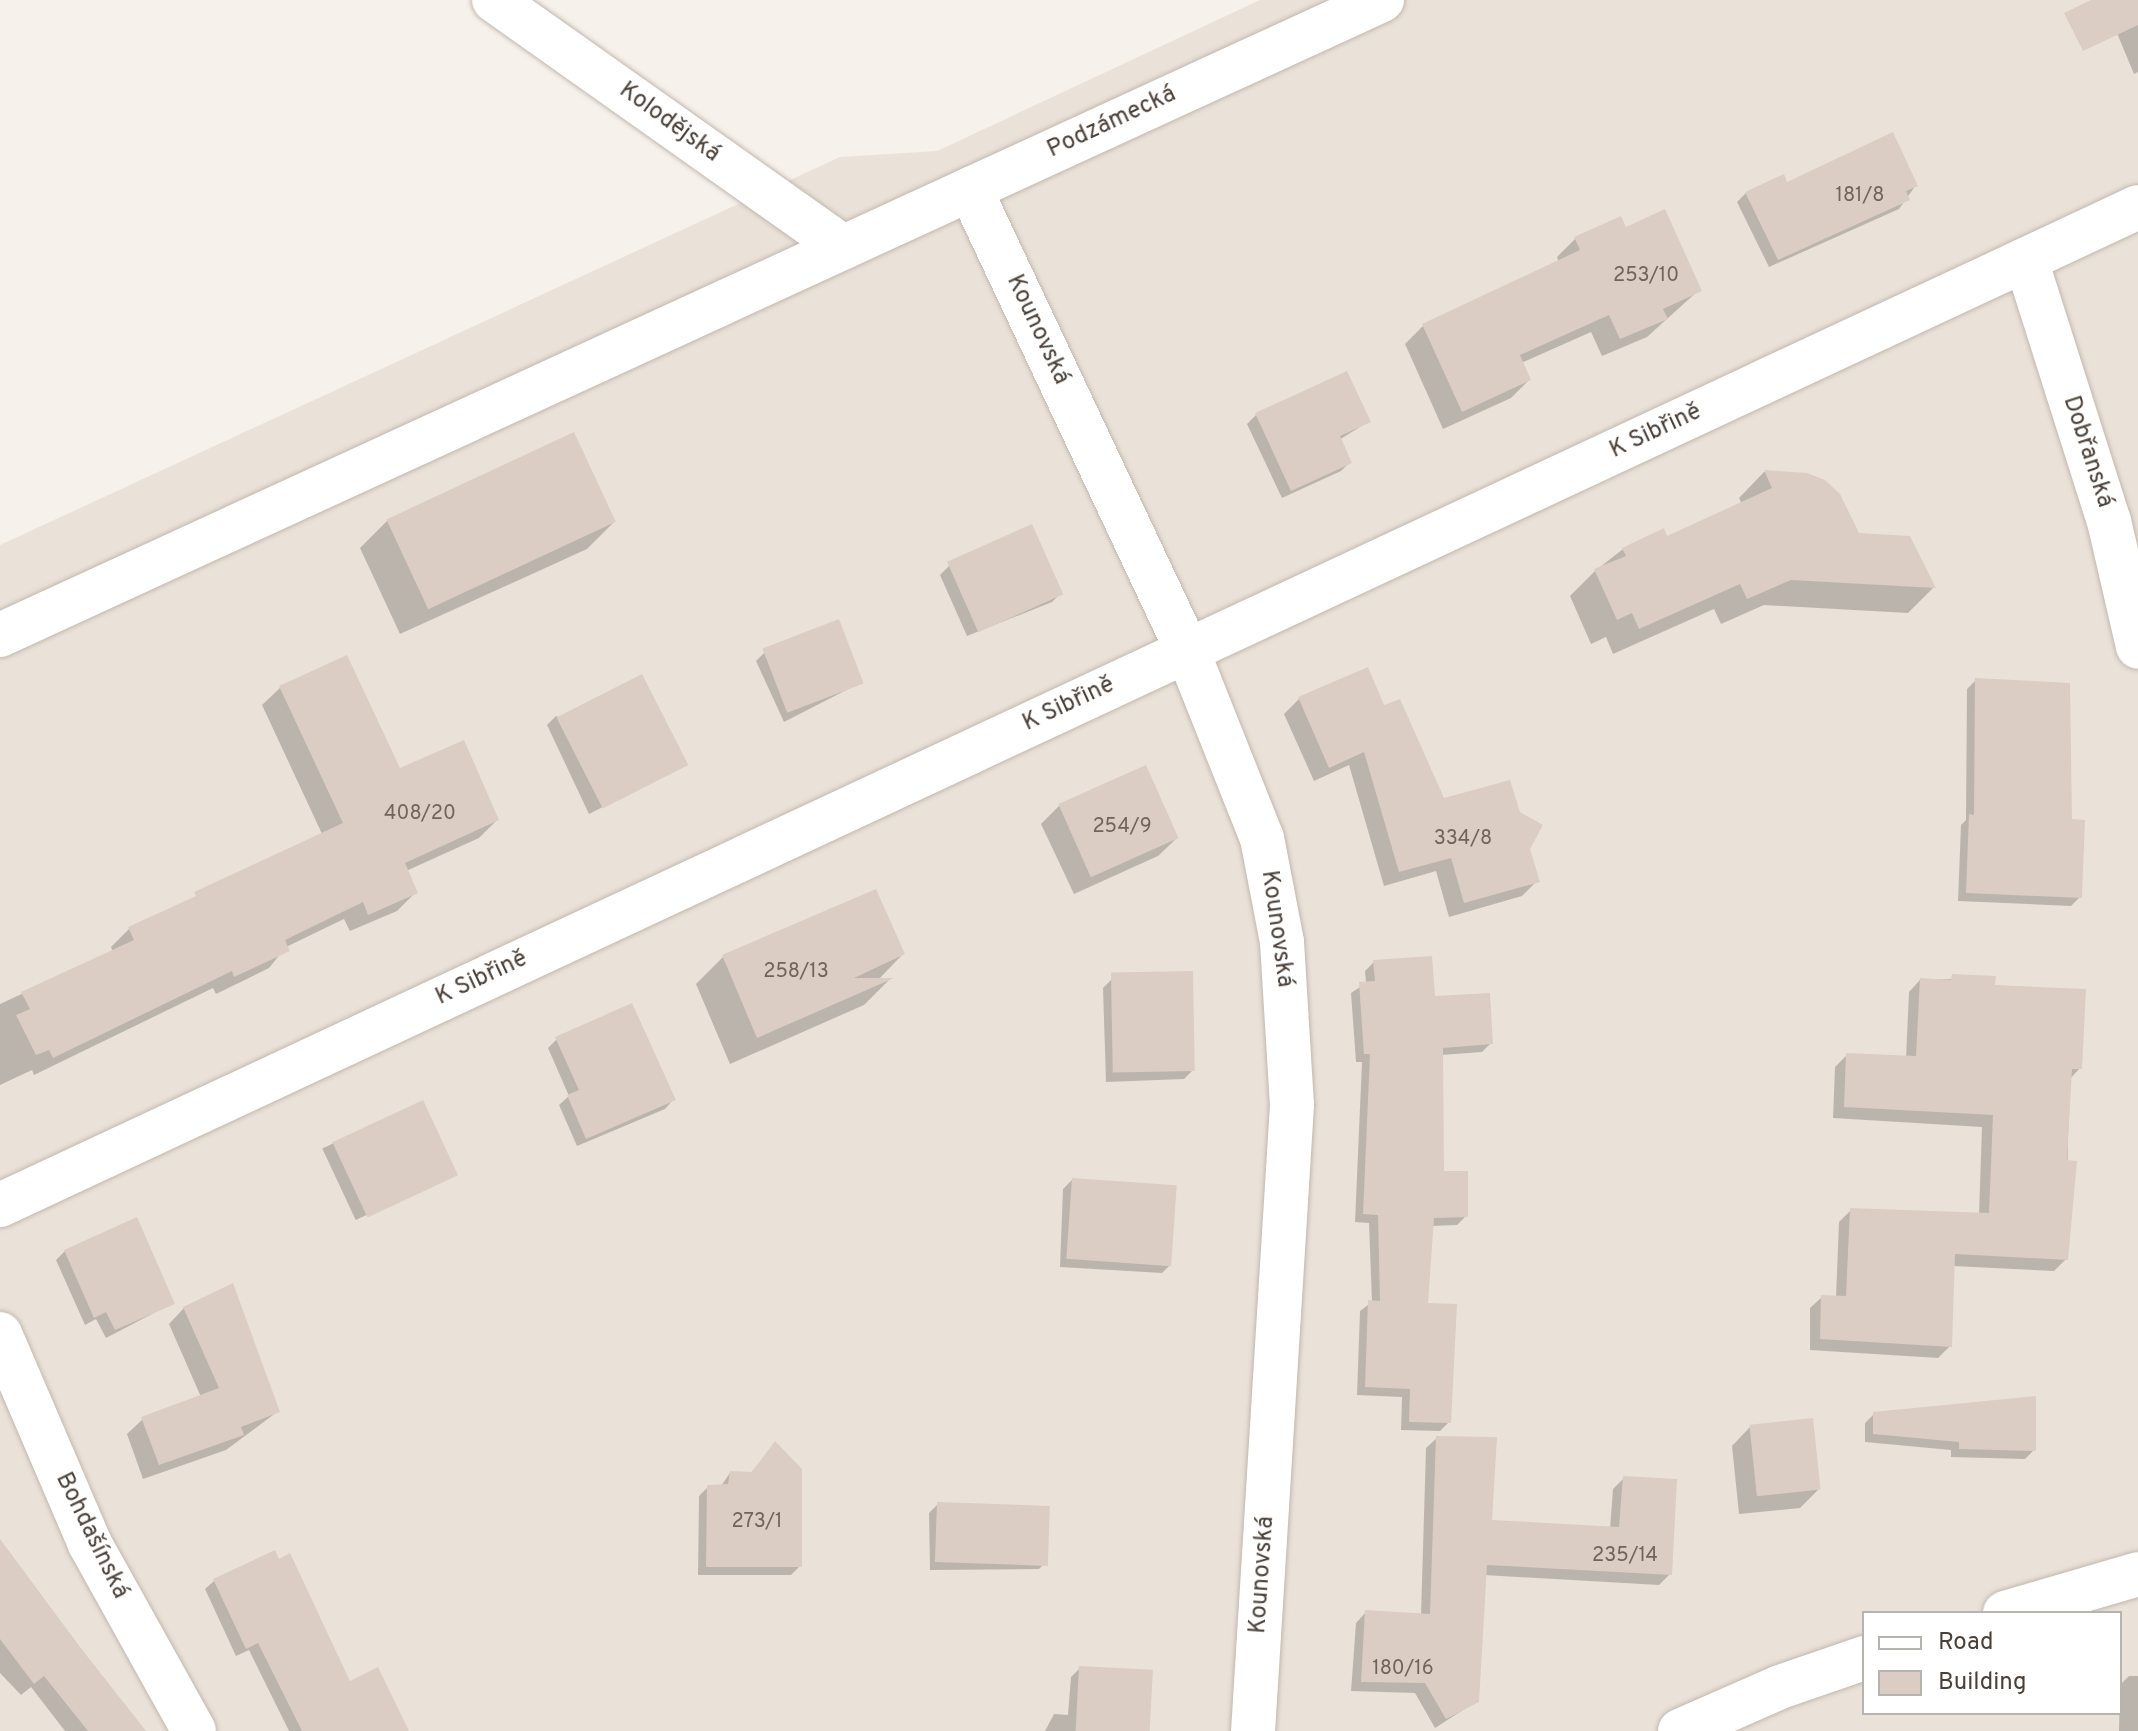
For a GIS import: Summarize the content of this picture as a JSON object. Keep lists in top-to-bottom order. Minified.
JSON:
{"streets":{"street":["Kolodějská","Podzámecká","Kounovská","K Sibřině","Dobřanská","Bohdašínská"]},"crossings":[["Kolodějská","Podzámecká"],["Podzámecká","Kounovská"],["Kounovská","K Sibřině"],["K Sibřině","Dobřanská"]],"house_numbers":["181/8","253/10","408/20","254/9","334/8","258/13","273/1","235/14","180/16"],"legend":["Road","Building"]}
